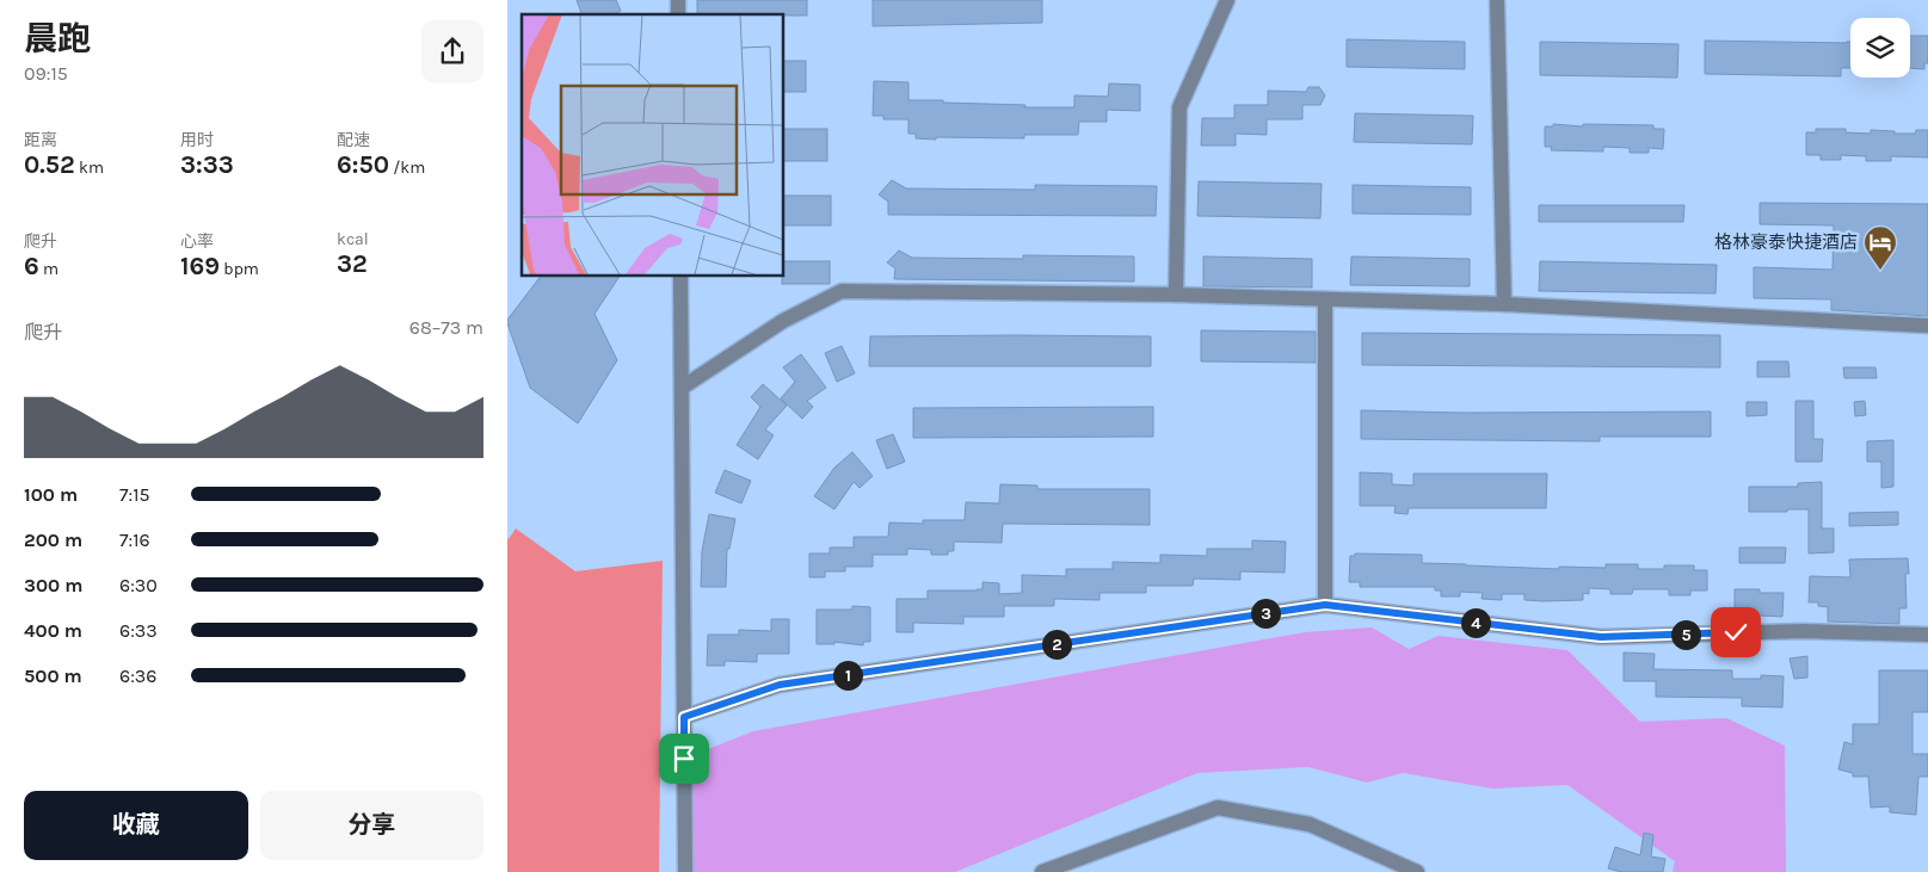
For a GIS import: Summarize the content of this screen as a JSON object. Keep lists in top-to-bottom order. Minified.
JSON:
{"places":{"hotel":["格林豪泰快捷酒店"]},"page":{"heading":["晨跑","09:15"],"stats":[["距离","0.52 km"],["用时","3:33"],["配速","6:50 /km"],["爬升","6 m"],["心率","169 bpm"],["kcal","32"]],"chart":["爬升","68–73 m"],"list":[{"name":"100 m","note":"7:15"},{"name":"200 m","note":"7:16"},{"name":"300 m","note":"6:30"},{"name":"400 m","note":"6:33"},{"name":"500 m","note":"6:36"}],"pins":["3","4","5","2","1"],"buttons":["收藏","分享"]}}
